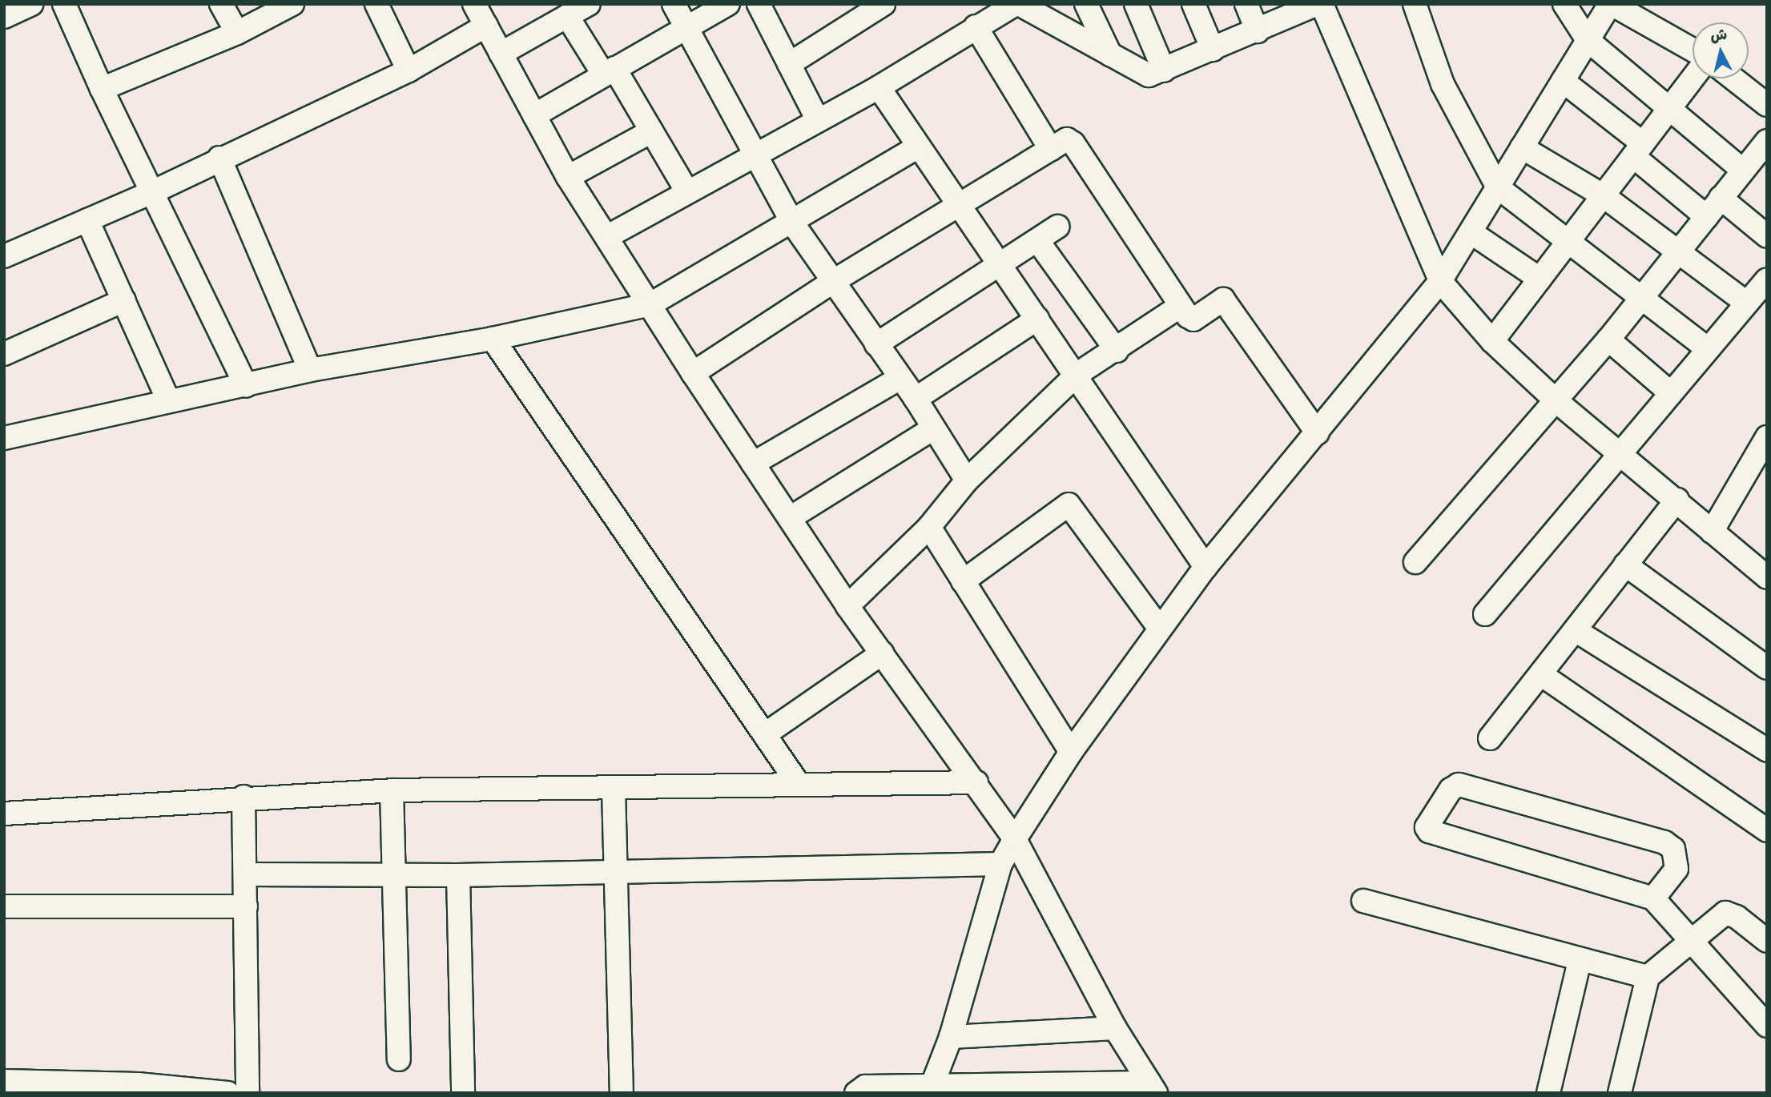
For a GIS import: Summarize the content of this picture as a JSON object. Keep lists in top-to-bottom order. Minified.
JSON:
{"north":"top"}
